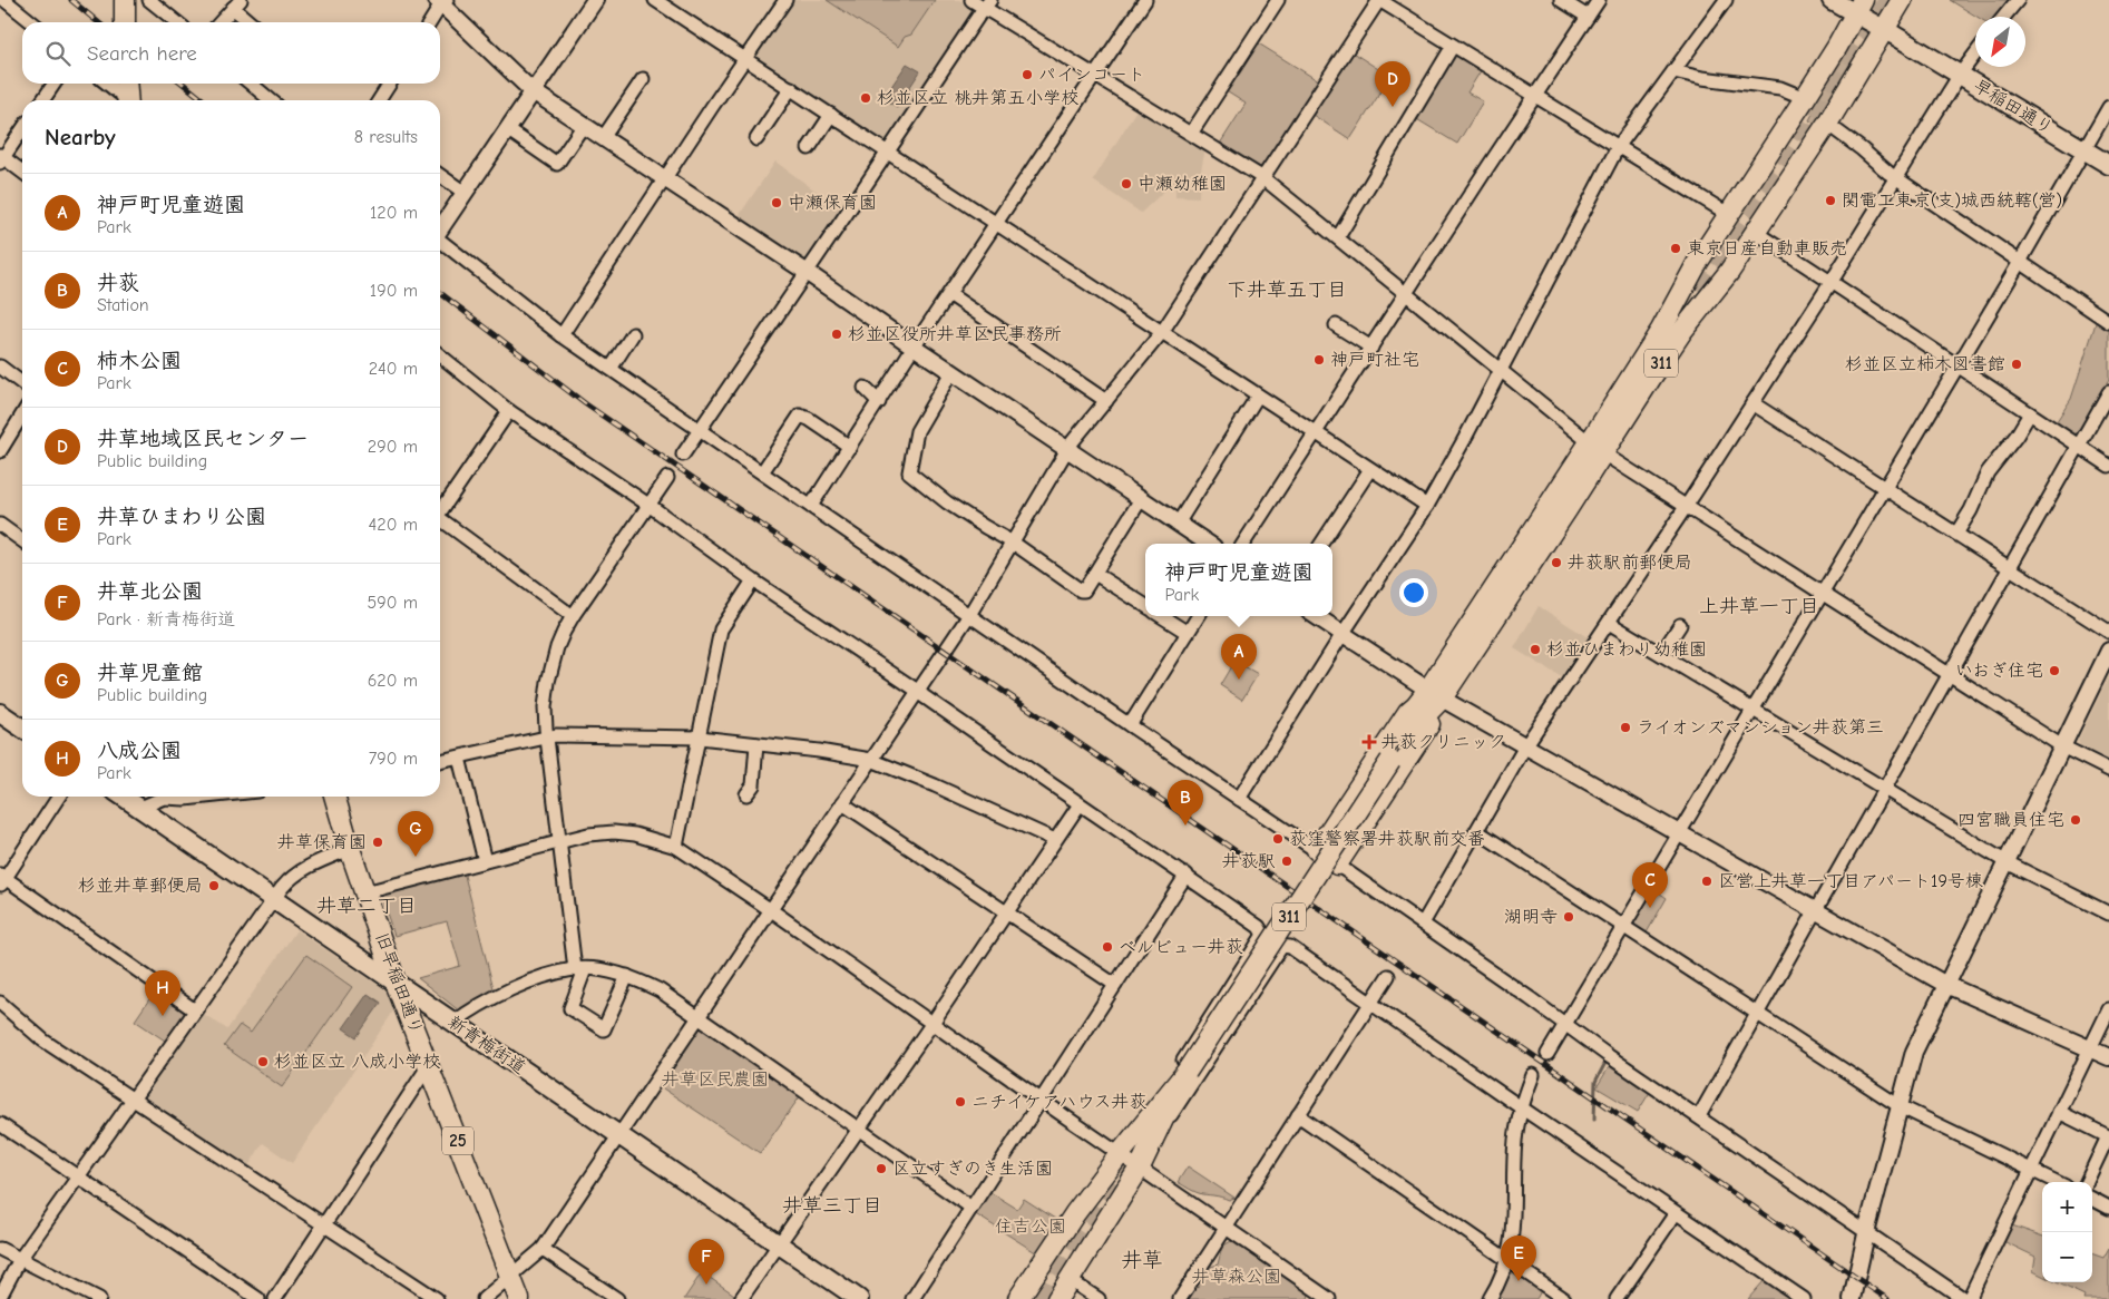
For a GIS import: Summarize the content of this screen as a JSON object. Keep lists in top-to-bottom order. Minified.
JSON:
{"streets":{"main road":["早稲田通り","311","旧早稲田通り","新青梅街道","25"]},"crossings":[["早稲田通り","311"],["旧早稲田通り","新青梅街道"]],"districts":["下井草五丁目","上井草一丁目","井草二丁目","井草三丁目","井草"],"parks":["井草区民農園","住吉公園","井草森公園"],"places":{"other":["パインコート","杉並区立 桃井第五小学校","中瀬幼稚園","関電工東京(支)城西統轄(営)","中瀬保育園","東京日産自動車販売","杉並区役所井草区民事務所","神戸町社宅","杉並区立柿木図書館","井荻駅前郵便局","杉並ひまわり幼稚園","いおぎ住宅","ライオンズマンション井荻第三","四宮職員住宅","荻窪警察署井荻駅前交番","井草保育園","井荻駅","区営上井草一丁目アパート19号棟","杉並井草郵便局","湖明寺","ベルビュー井荻","杉並区立 八成小学校","ニチイケアハウス井荻","区立すぎのき生活園"],"health":["井荻クリニック"]},"north":"bottom left","page":{"search":"Search here","pins":["D","A","B","G","C","H","E","F"],"heading":["Nearby","8 results"],"list":[{"mark":"A","name":"神戸町児童遊園","note":"Park","value":"120 m"},{"mark":"B","name":"井荻","note":"Station","value":"190 m"},{"mark":"C","name":"柿木公園","note":"Park","value":"240 m"},{"mark":"D","name":"井草地域区民センター","note":"Public building","value":"290 m"},{"mark":"E","name":"井草ひまわり公園","note":"Park","value":"420 m"},{"mark":"F","name":"井草北公園","note":"Park · 新青梅街道","value":"590 m"},{"mark":"G","name":"井草児童館","note":"Public building","value":"620 m"},{"mark":"H","name":"八成公園","note":"Park","value":"790 m"}],"popup":["神戸町児童遊園","Park"],"map_buttons":["+","−"]}}
